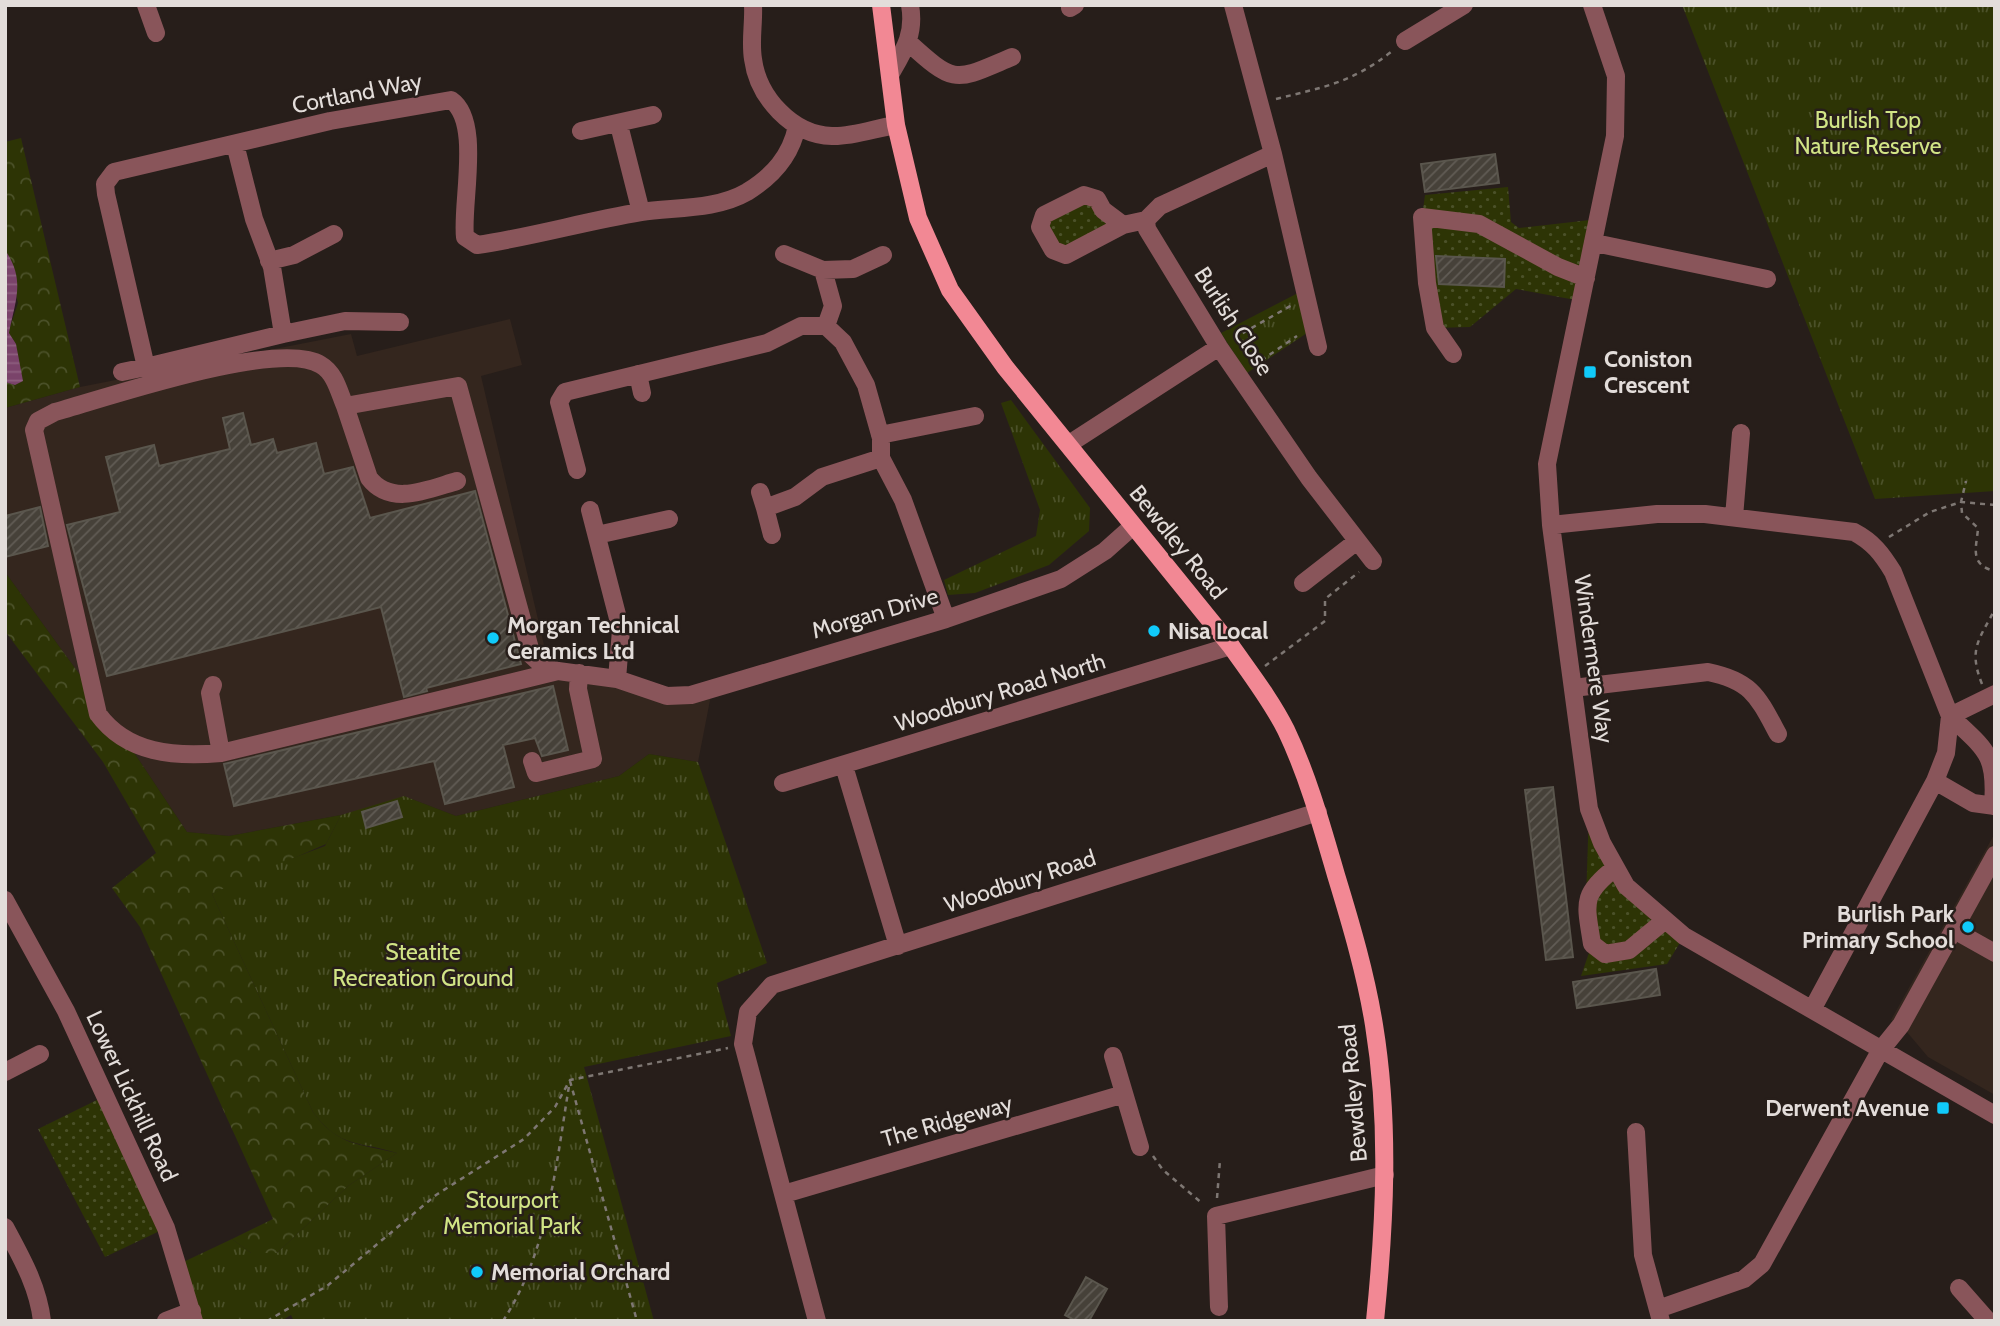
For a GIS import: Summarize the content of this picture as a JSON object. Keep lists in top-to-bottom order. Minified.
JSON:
{"streets":{"main road":["Bewdley Road"],"street":["Cortland Way","Burlish Close","Morgan Drive","Windermere Way","Woodbury Road North","Woodbury Road","Lower Lickhill Road","The Ridgeway"]},"crossings":[["Bewdley Road","Morgan Drive"],["Bewdley Road","Woodbury Road North"],["Bewdley Road","Woodbury Road"]],"parks":["Burlish Top Nature Reserve","Steatite Recreation Ground","Stourport Memorial Park"],"places":{"transit":["Coniston Crescent","Derwent Avenue"],"other":["Nisa Local","Morgan Technical Ceramics Ltd","Burlish Park Primary School","Memorial Orchard"]}}
